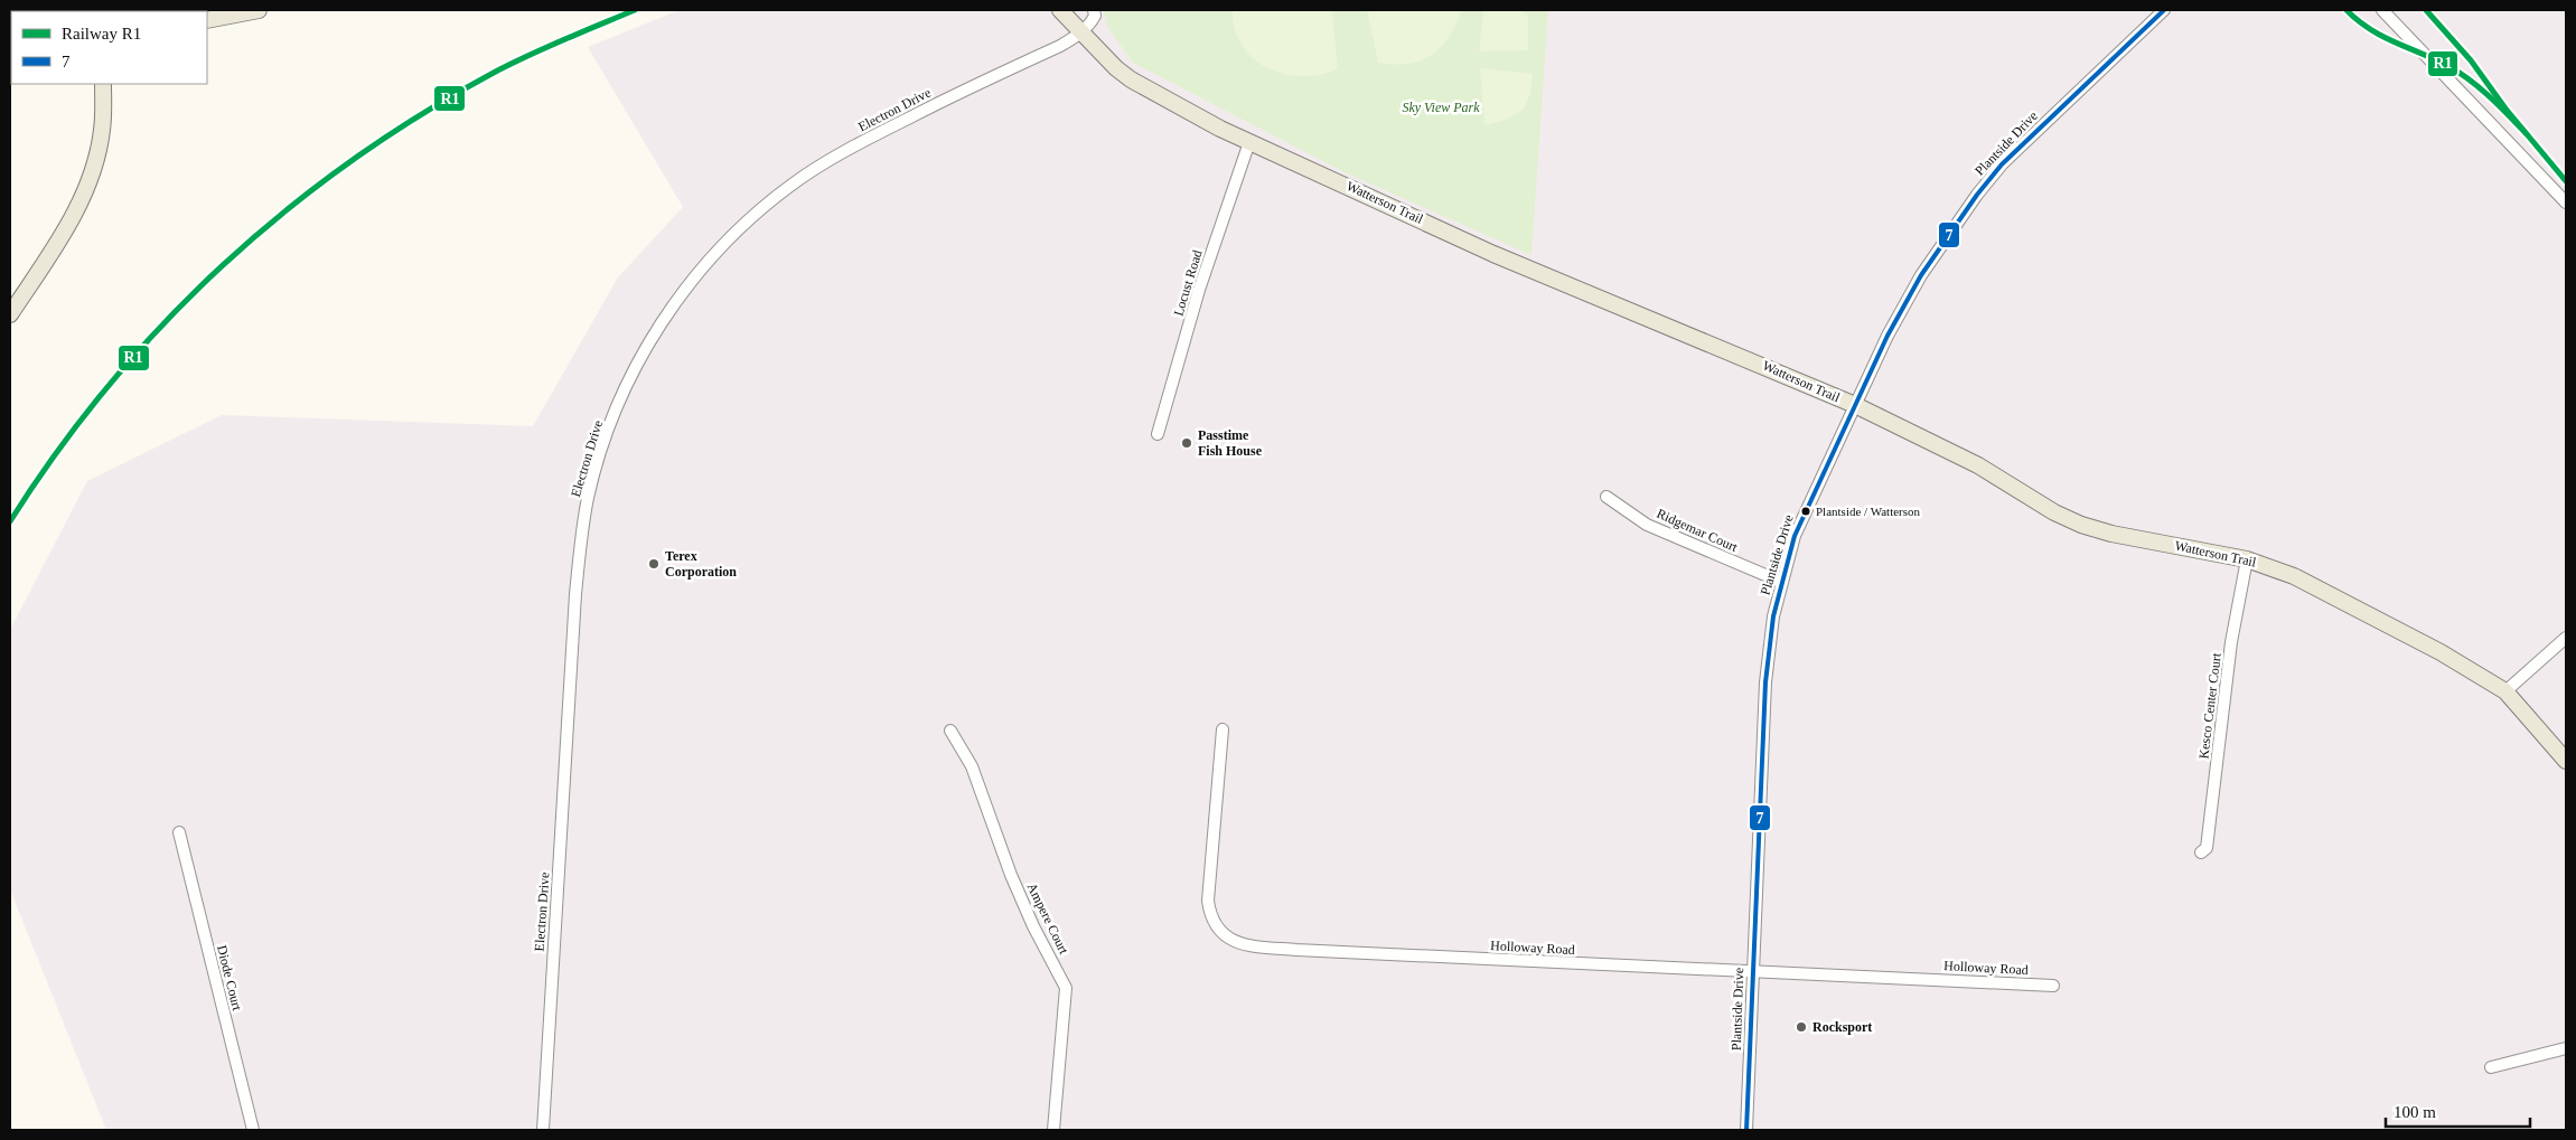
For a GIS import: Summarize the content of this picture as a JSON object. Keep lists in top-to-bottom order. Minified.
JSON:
{"streets":{"main road":["Watterson Trail"],"street":["Electron Drive","Plantside Drive","Locust Road","Ridgemar Court","Kesco Center Court","Ampere Court","Holloway Road","Diode Court"]},"crossings":[["Electron Drive","Watterson Trail"],["Plantside Drive","Watterson Trail"],["Plantside Drive","Ridgemar Court"],["Plantside Drive","Holloway Road"],["Watterson Trail","Locust Road"],["Watterson Trail","Kesco Center Court"]],"parks":["Sky View Park"],"places":["Passtime Fish House","Plantside / Watterson","Terex Corporation","Rocksport"],"lines":["rail line R1","transit line 7"],"legend":["Railway R1","7"],"scale_bar":"100 m"}
